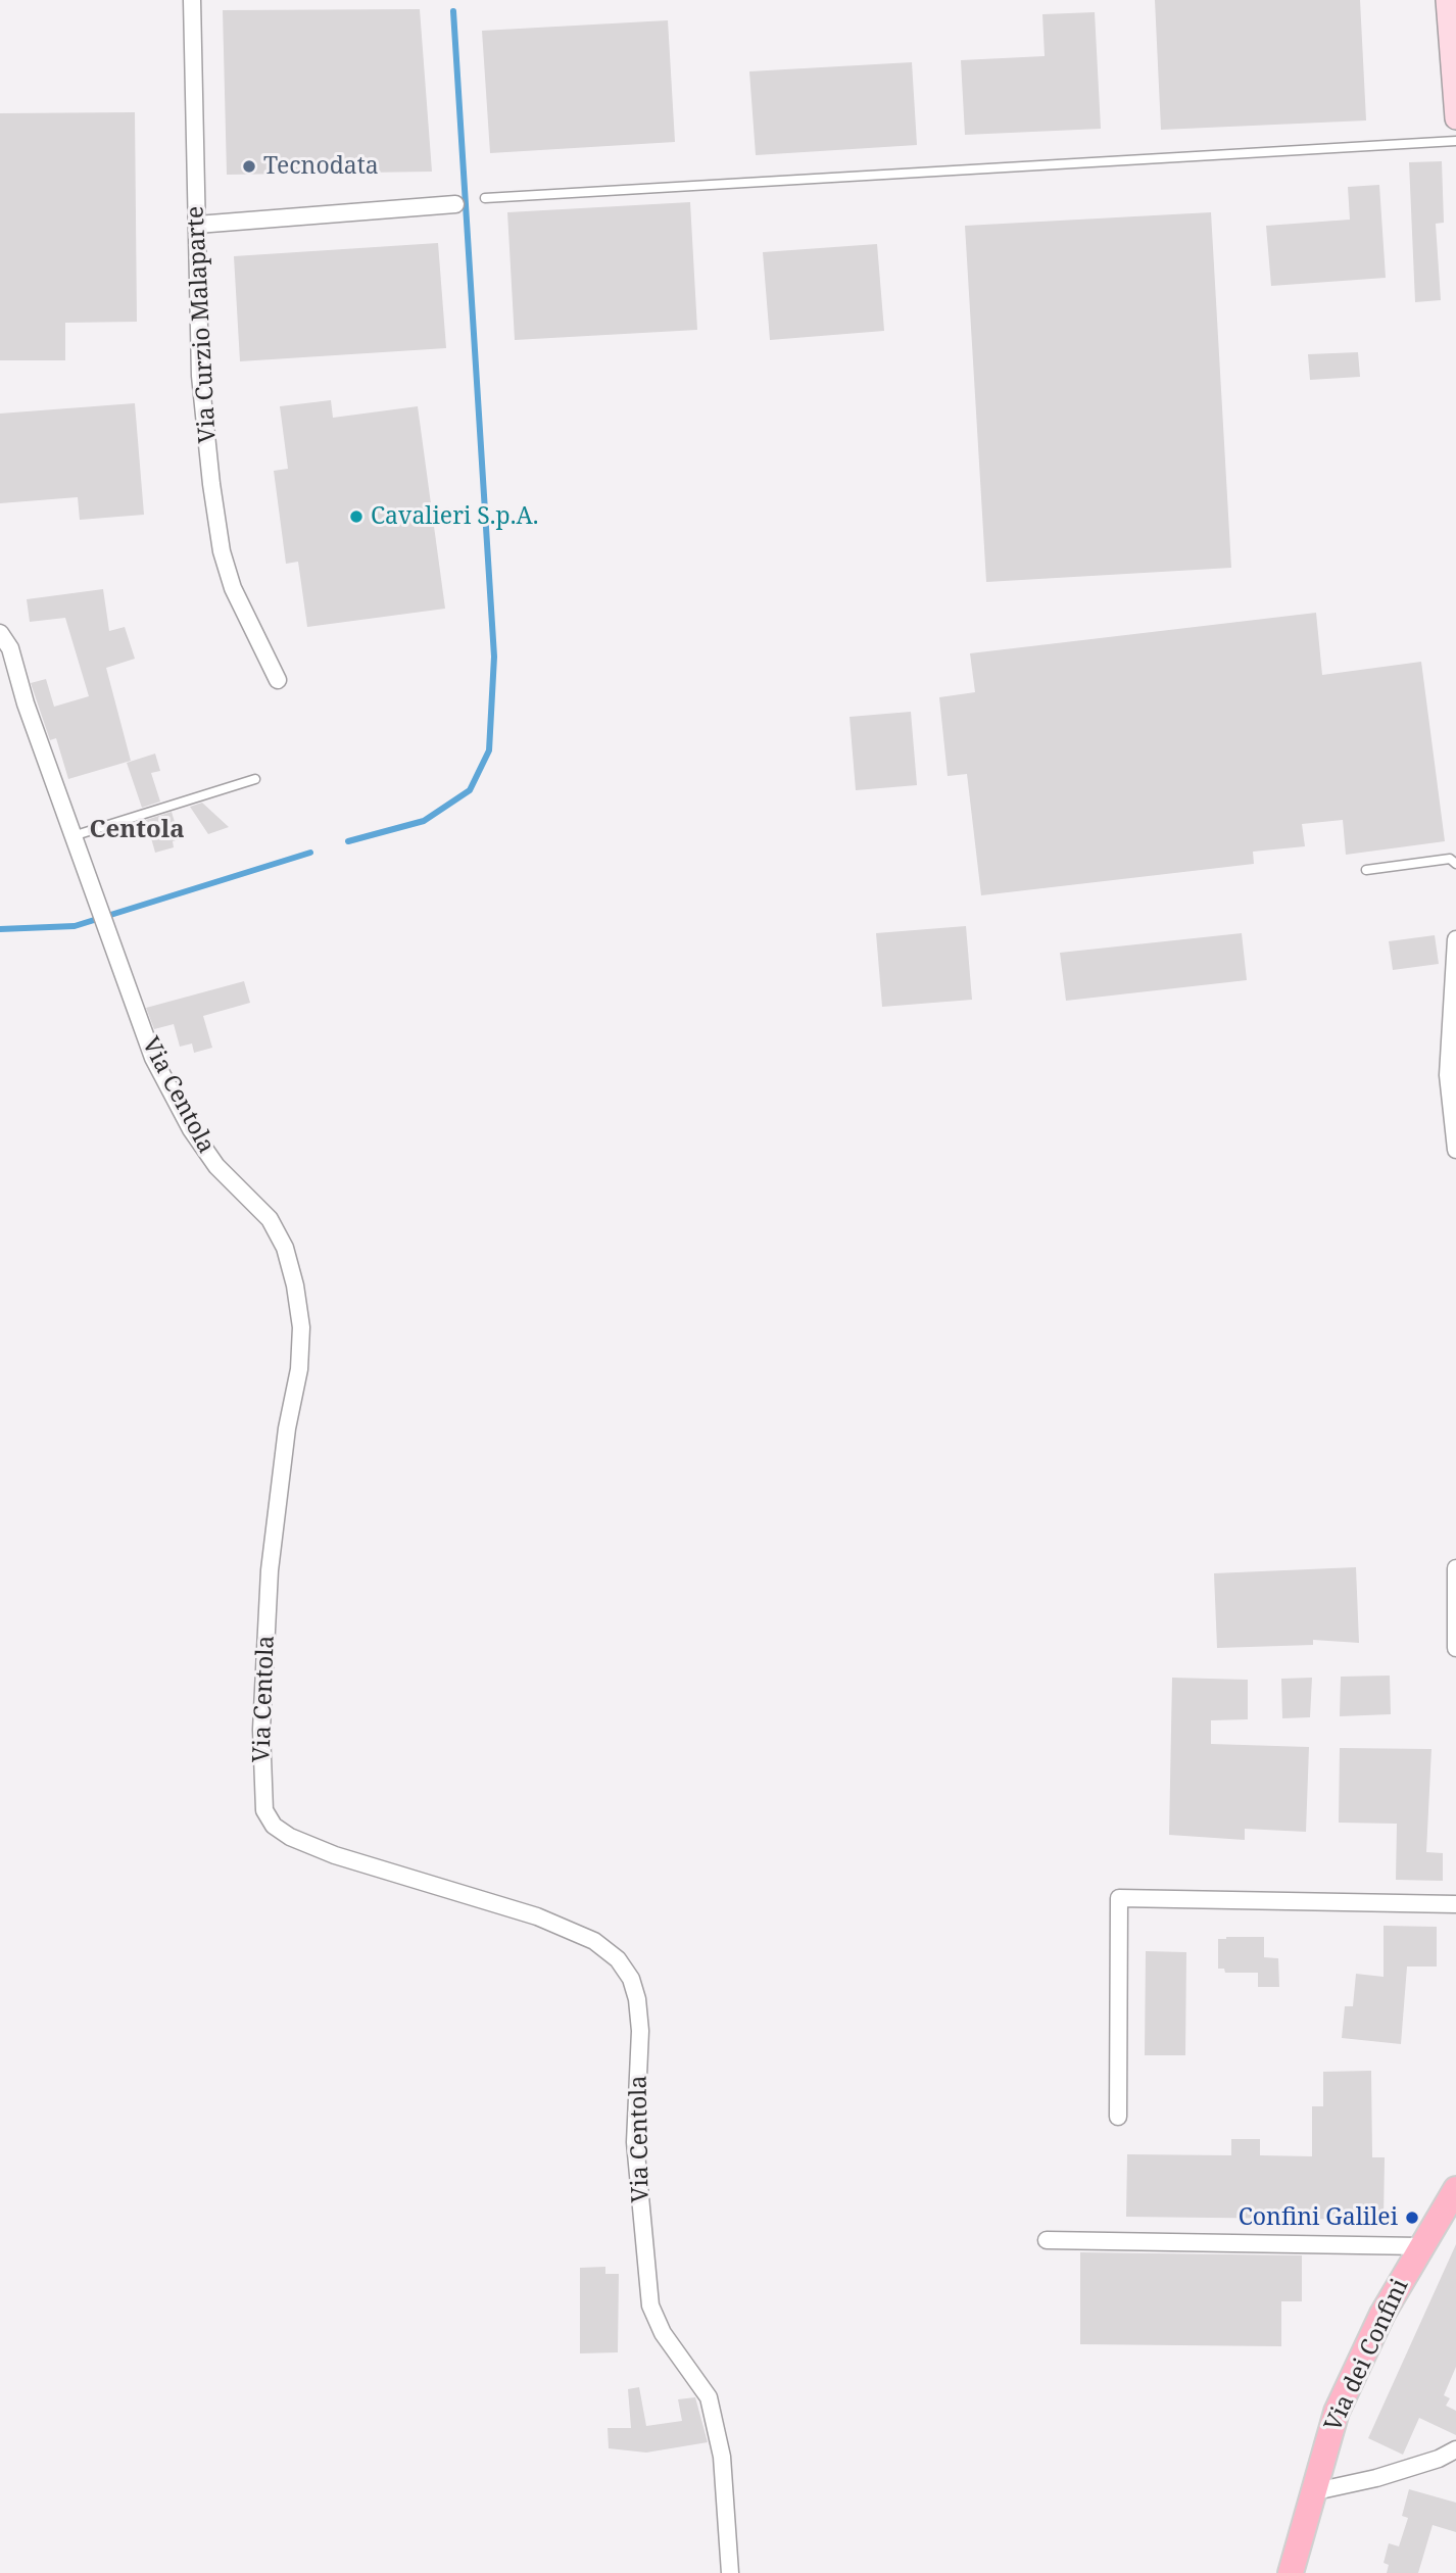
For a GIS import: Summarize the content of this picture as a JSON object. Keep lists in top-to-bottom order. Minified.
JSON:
{"streets":{"main road":["Via dei Confini"],"street":["Via Curzio Malaparte","Via Centola"]},"districts":["Centola"],"places":["Tecnodata","Cavalieri S.p.A.","Confini Galilei"]}
